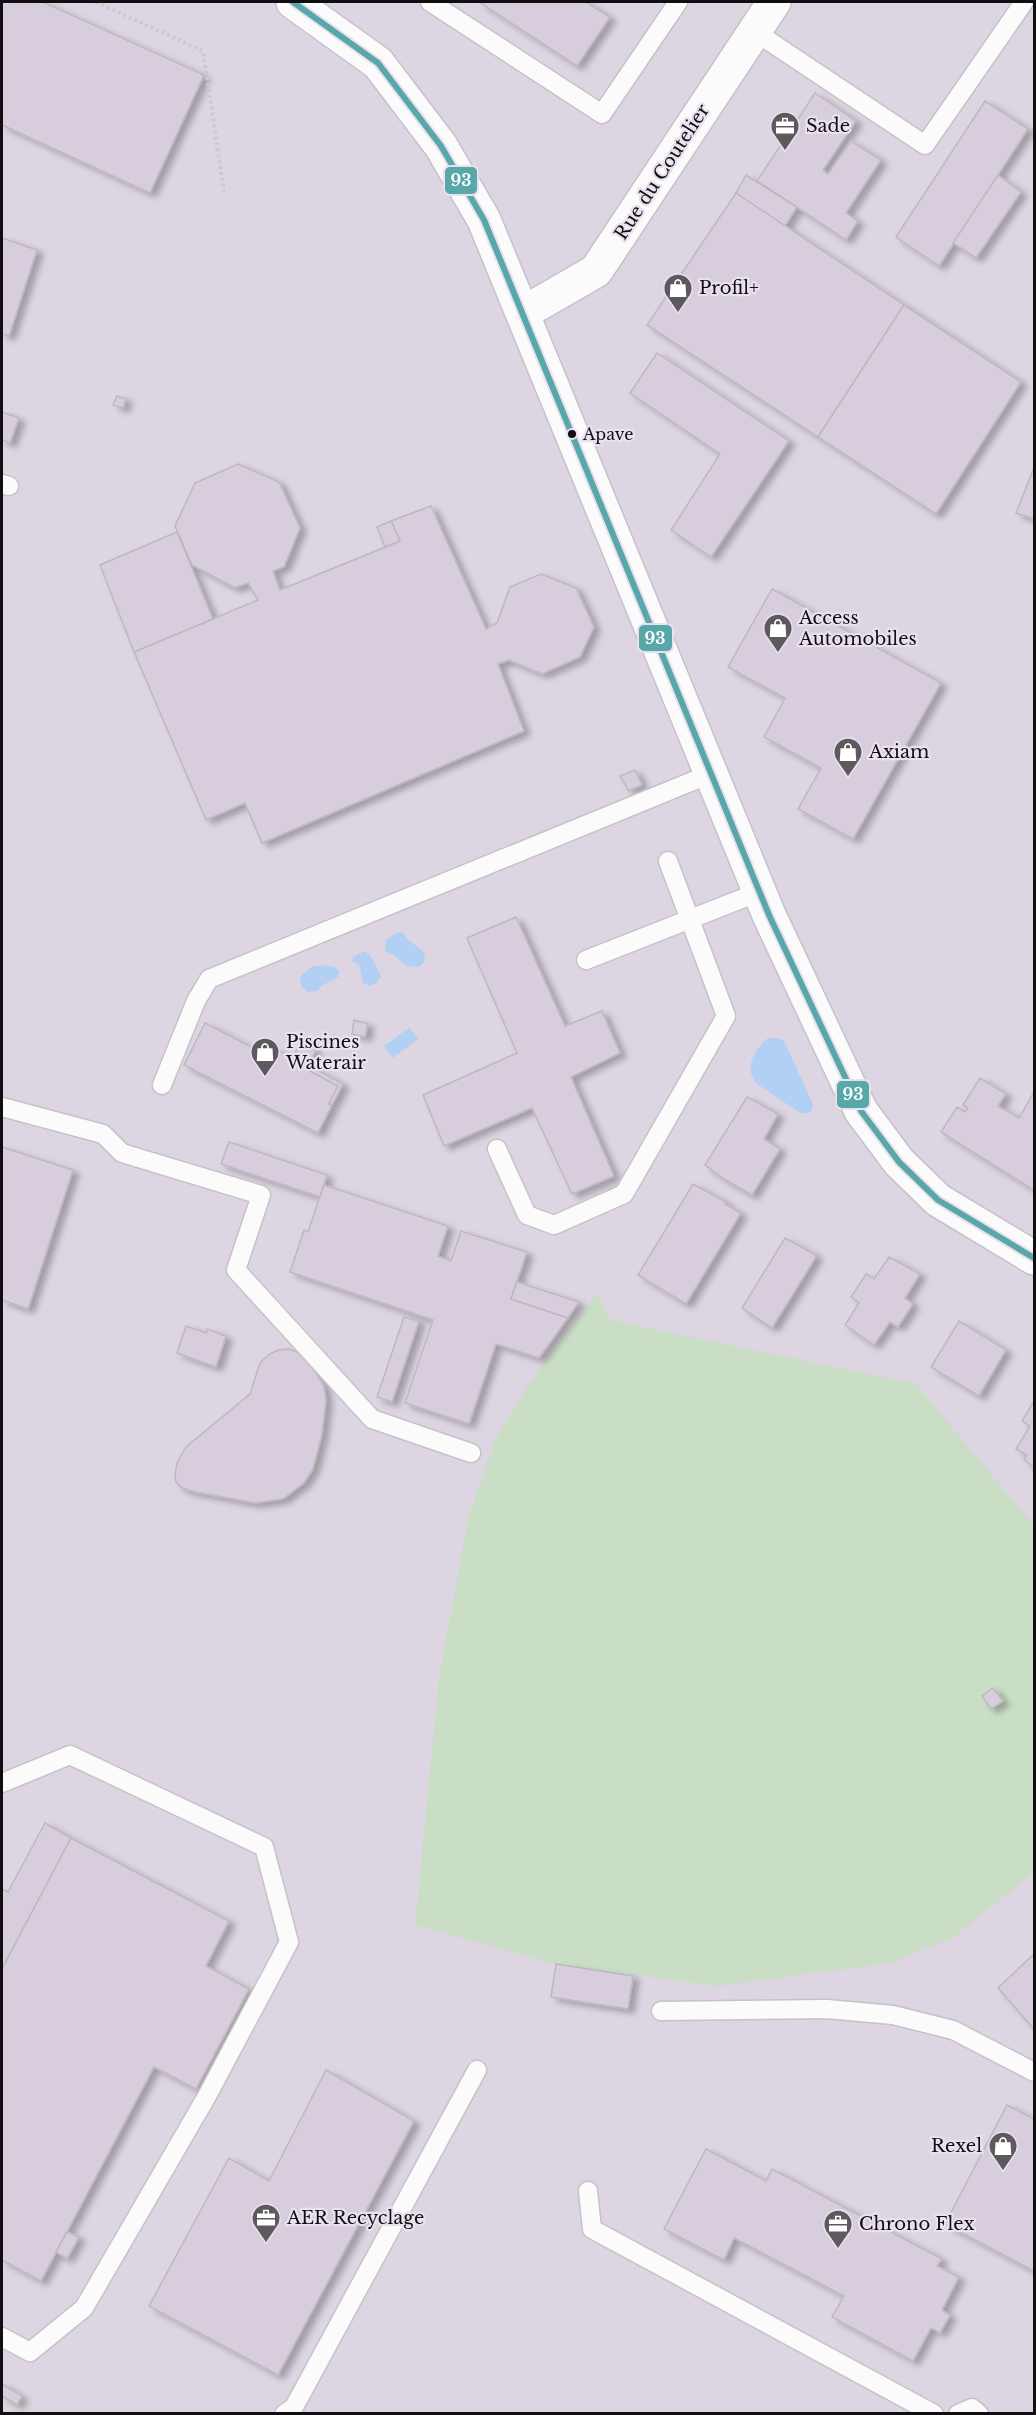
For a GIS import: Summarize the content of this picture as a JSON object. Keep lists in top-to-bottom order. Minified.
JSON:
{"streets":{"street":["Rue du Coutelier"]},"places":{"office":["Sade","AER Recyclage","Chrono Flex"],"shop":["Profil+","Access Automobiles","Axiam","Piscines Waterair","Rexel"],"other":["Apave"]},"lines":["transit line 93"]}
